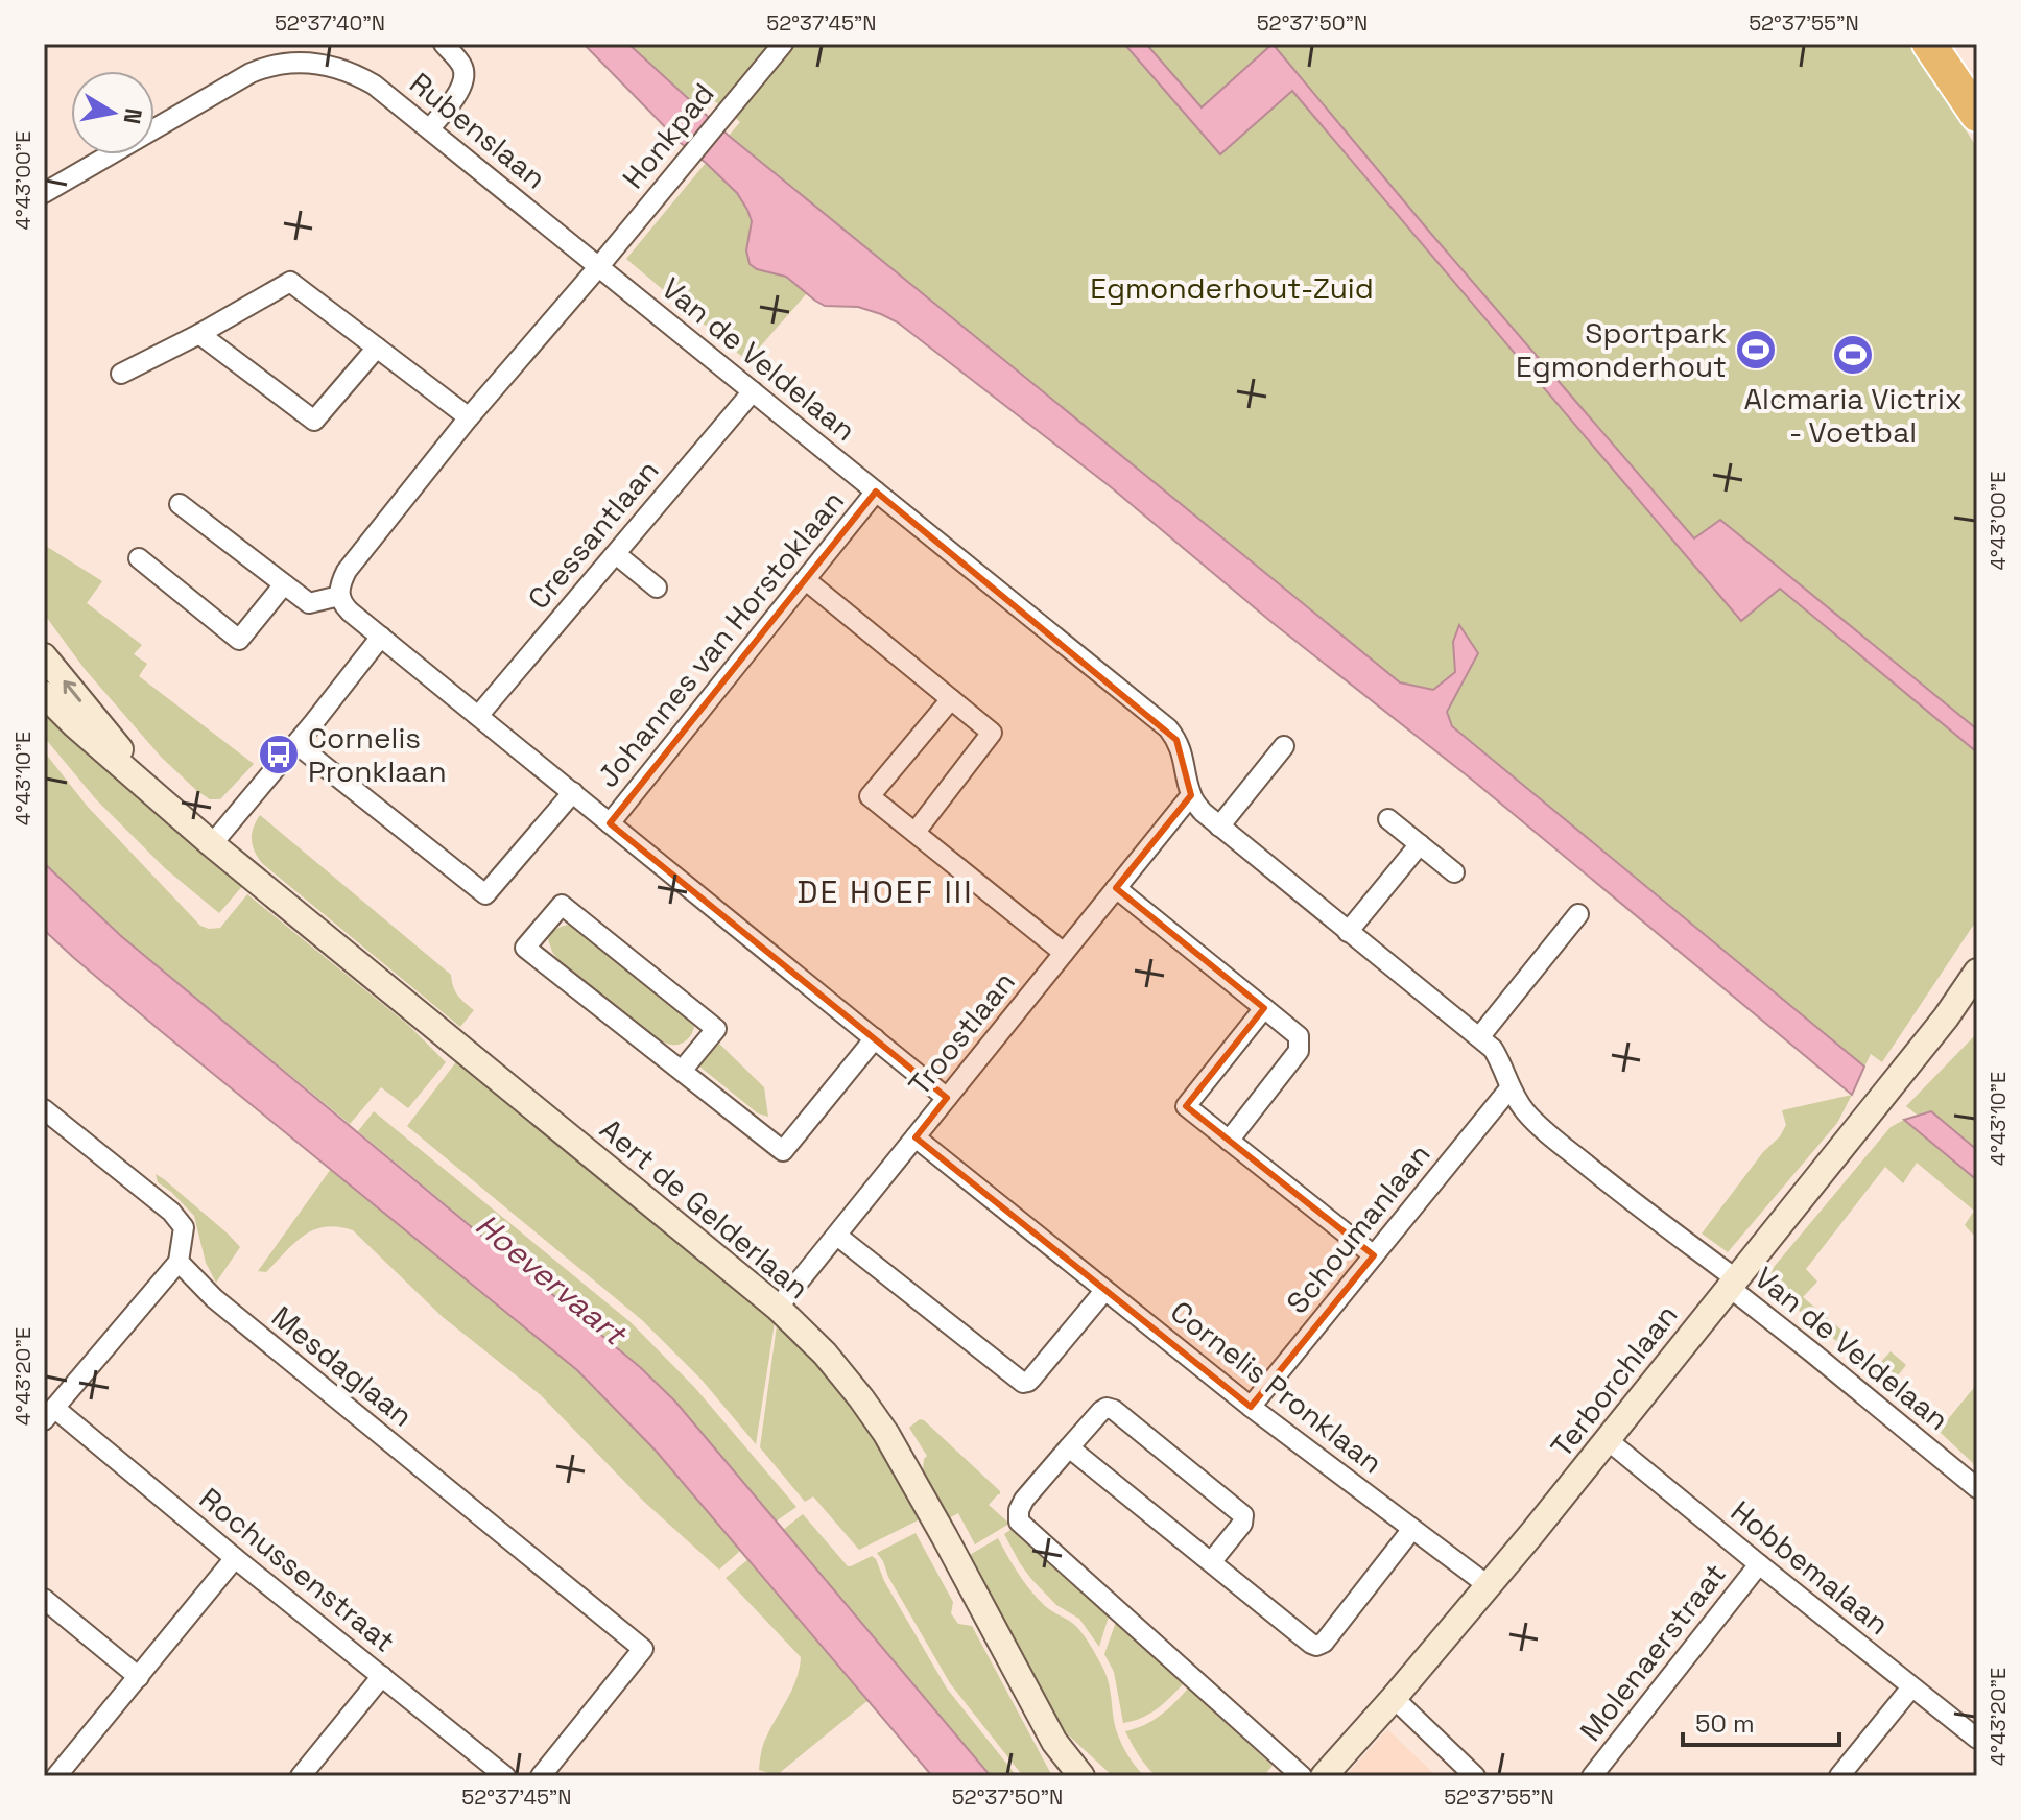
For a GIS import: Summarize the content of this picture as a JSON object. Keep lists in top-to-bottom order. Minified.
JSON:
{"streets":{"street":["Rubenslaan","Honkpad","Van de Veldelaan","Cressantlaan","Johannes van Horstoklaan","Troostlaan","Aert de Gelderlaan","Schoumanlaan","Mesdaglaan","Terborchlaan","Cornelis Pronklaan","Hobbemalaan","Rochussenstraat","Molenaerstraat"]},"crossings":[["Rubenslaan","Honkpad"],["Rubenslaan","Van de Veldelaan"],["Honkpad","Van de Veldelaan"],["Van de Veldelaan","Cressantlaan"],["Van de Veldelaan","Johannes van Horstoklaan"],["Van de Veldelaan","Troostlaan"],["Van de Veldelaan","Schoumanlaan"],["Van de Veldelaan","Terborchlaan"],["Troostlaan","Aert de Gelderlaan"],["Troostlaan","Cornelis Pronklaan"],["Schoumanlaan","Cornelis Pronklaan"],["Terborchlaan","Cornelis Pronklaan"],["Terborchlaan","Hobbemalaan"],["Hobbemalaan","Molenaerstraat"]],"districts":["DE HOEF III"],"water":["Hoevervaart"],"parks":["Egmonderhout-Zuid"],"places":{"sports":["Sportpark Egmonderhout","Alcmaria Victrix - Voetbal"],"bus stop":["Cornelis Pronklaan"]},"scale_bar":"50 m","north":"right","coordinates":["52°37'40\"N","52°37'45\"N","52°37'50\"N","52°37'55\"N","4°43'00\"E","4°43'10\"E","4°43'20\"E"]}
